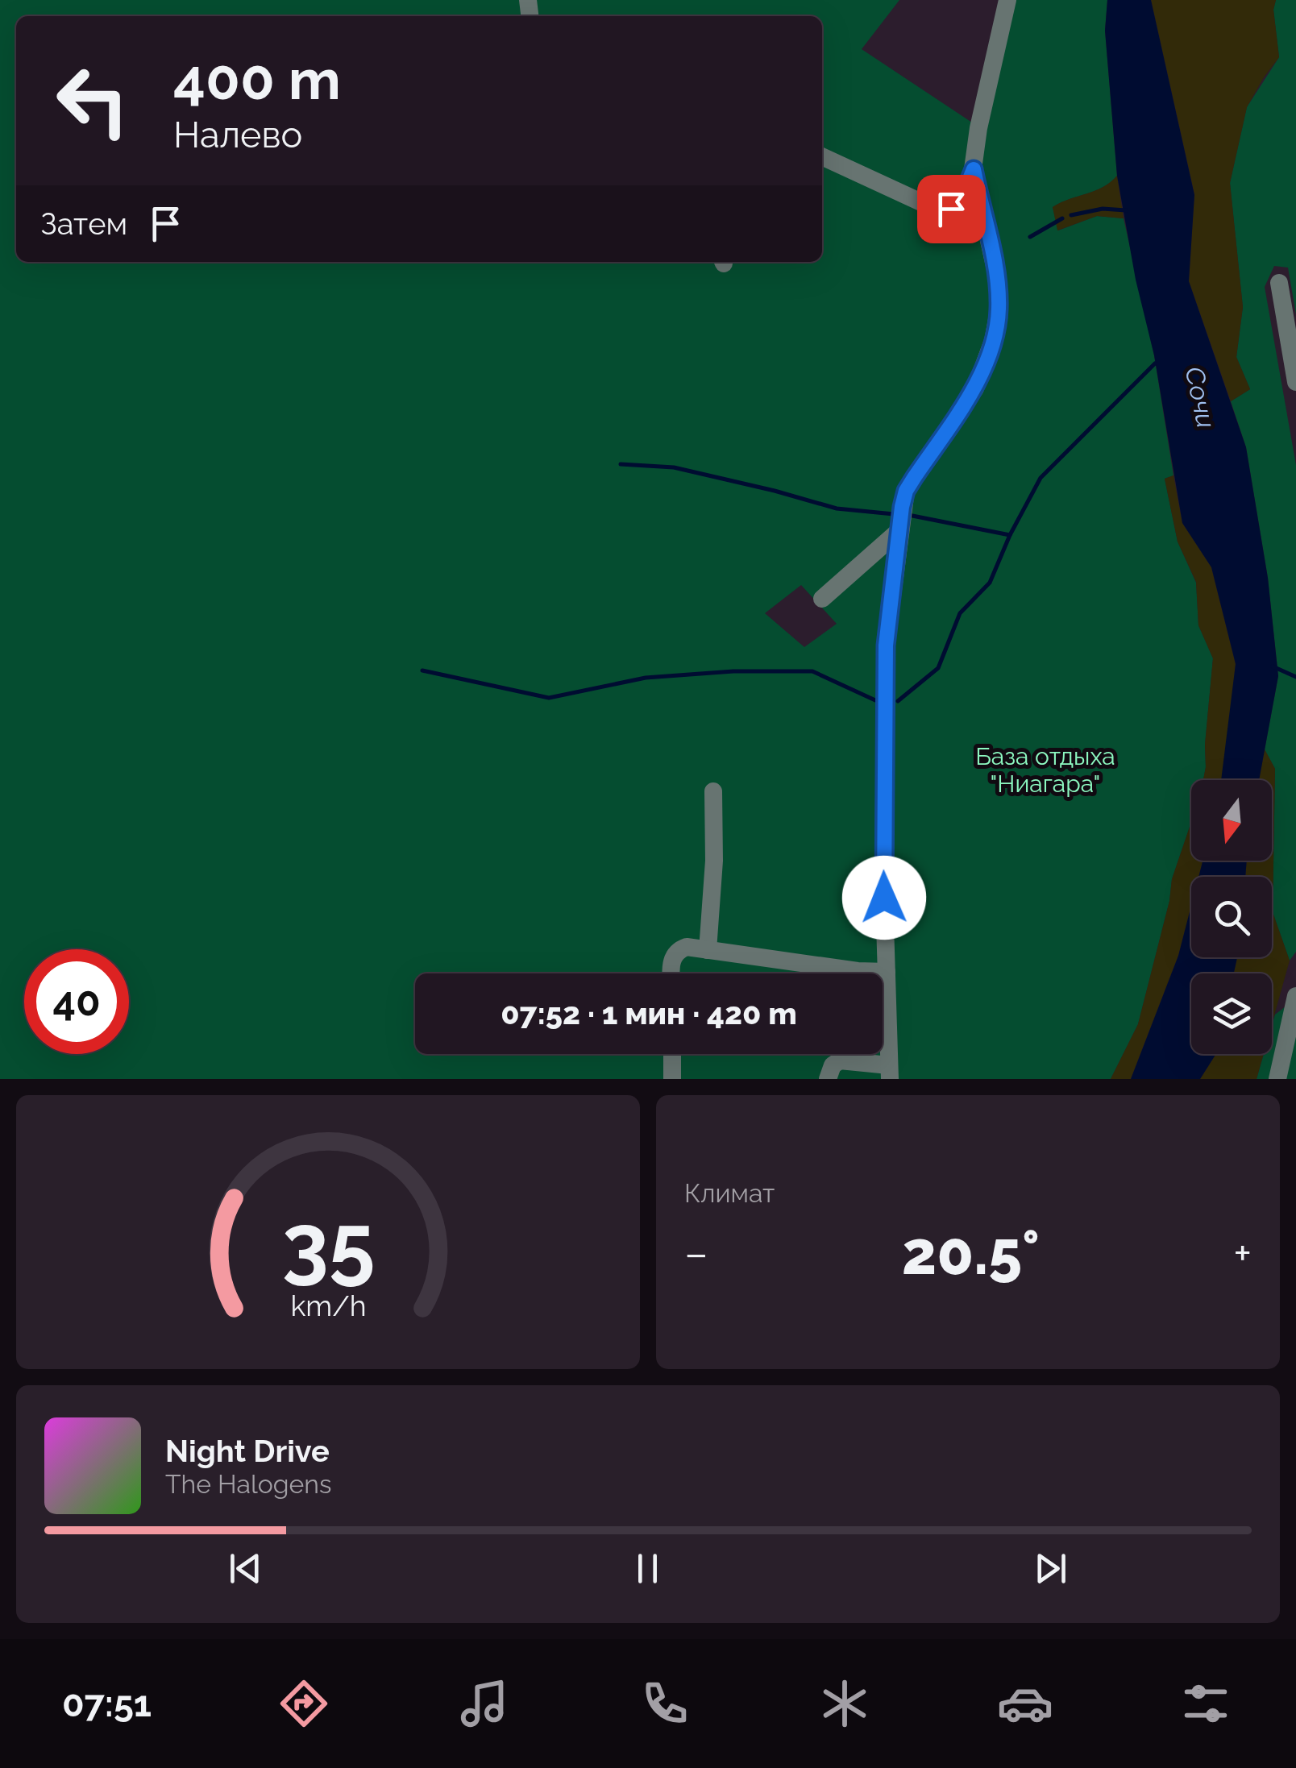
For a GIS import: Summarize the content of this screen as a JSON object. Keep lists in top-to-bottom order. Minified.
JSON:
{"water":["Сочи"],"parks":["База отдыха \"Ниагара\""],"north":"bottom","page":{"turn":["400 m","Налево"],"then":"Затем","limit":"40","trip":"07:52 · 1 мин · 420 m","tile":"Климат","heat":["−","20.5°","+"],"song":["Night Drive","The Halogens"],"tabs":"07:51","gauge":["35","km/h"]}}
